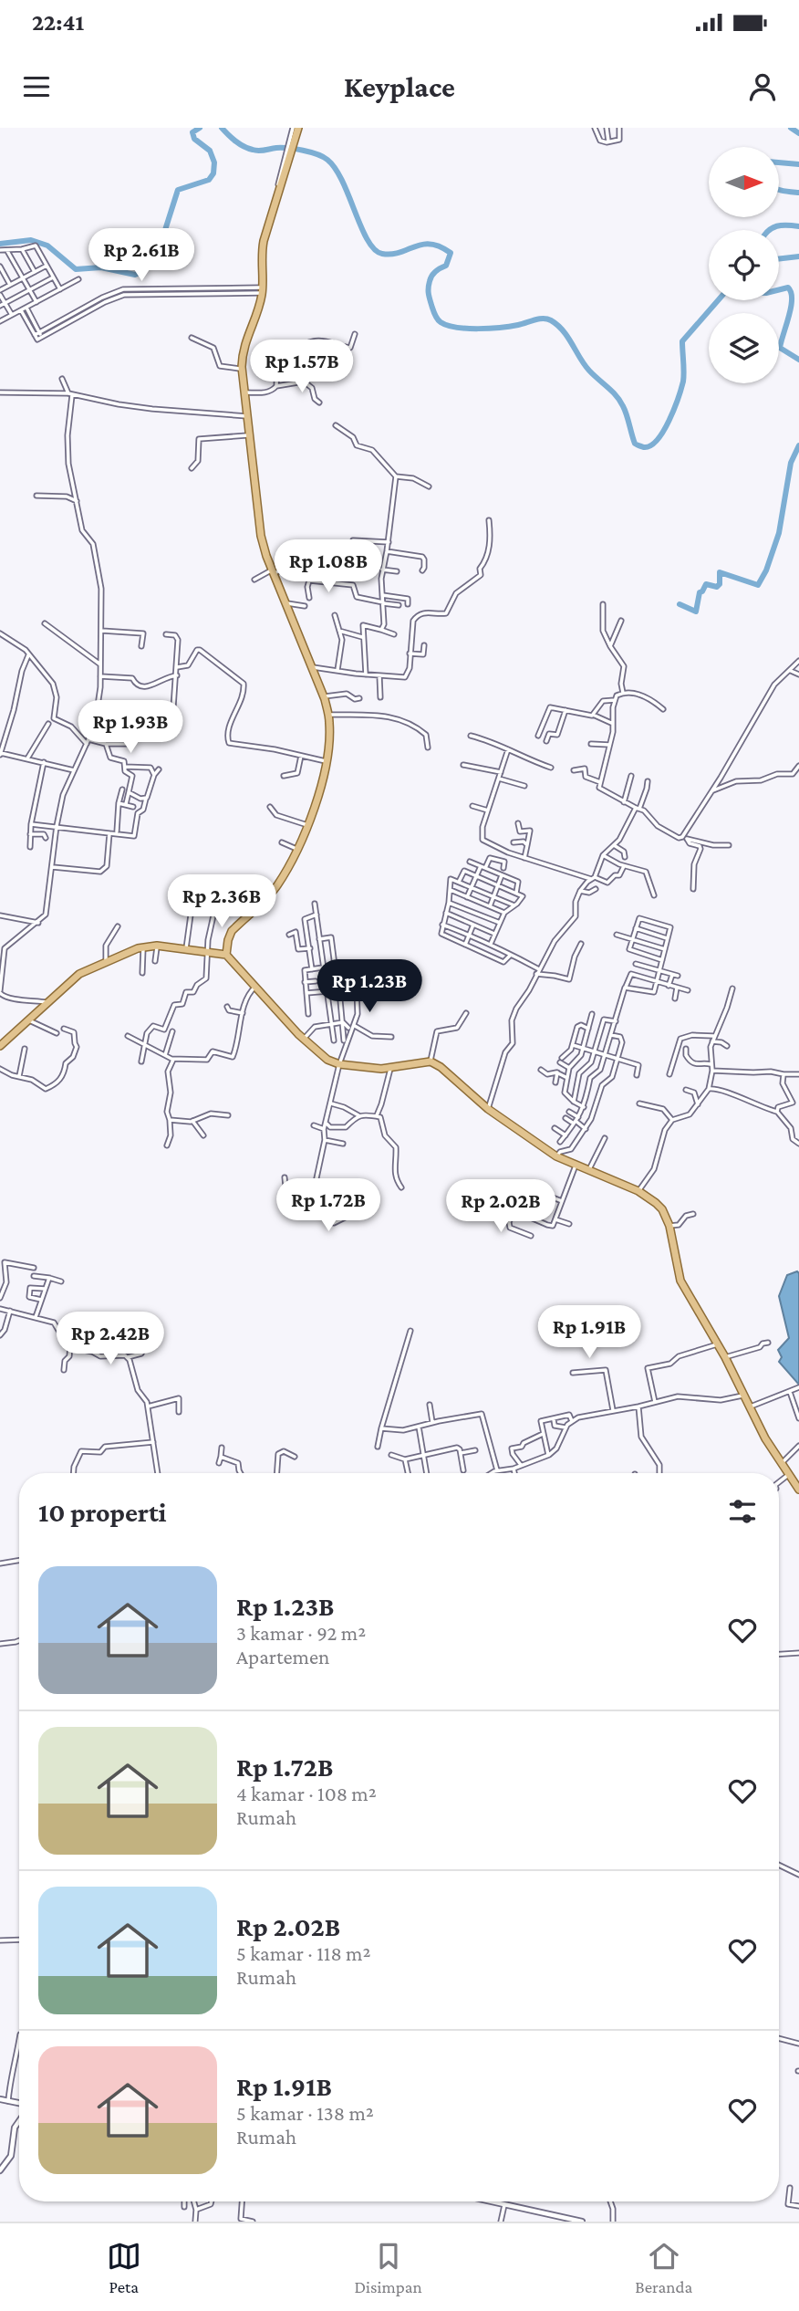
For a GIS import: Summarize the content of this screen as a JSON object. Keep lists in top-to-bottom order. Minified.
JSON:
{"north":"right","page":{"status":"22:41","header":"Keyplace","price":["Rp 2.61B","Rp 1.57B","Rp 1.08B","Rp 1.93B","Rp 2.36B","Rp 1.23B","Rp 1.72B","Rp 2.02B","Rp 1.91B","Rp 2.42B"],"heading":"10 properti","list":[{"name":"Rp 1.23B","note":"3 kamar · 92 m² · Apartemen"},{"name":"Rp 1.72B","note":"4 kamar · 108 m² · Rumah"},{"name":"Rp 2.02B","note":"5 kamar · 118 m² · Rumah"},{"name":"Rp 1.91B","note":"5 kamar · 138 m² · Rumah"}],"tabs":["Peta","Disimpan","Beranda"]}}
